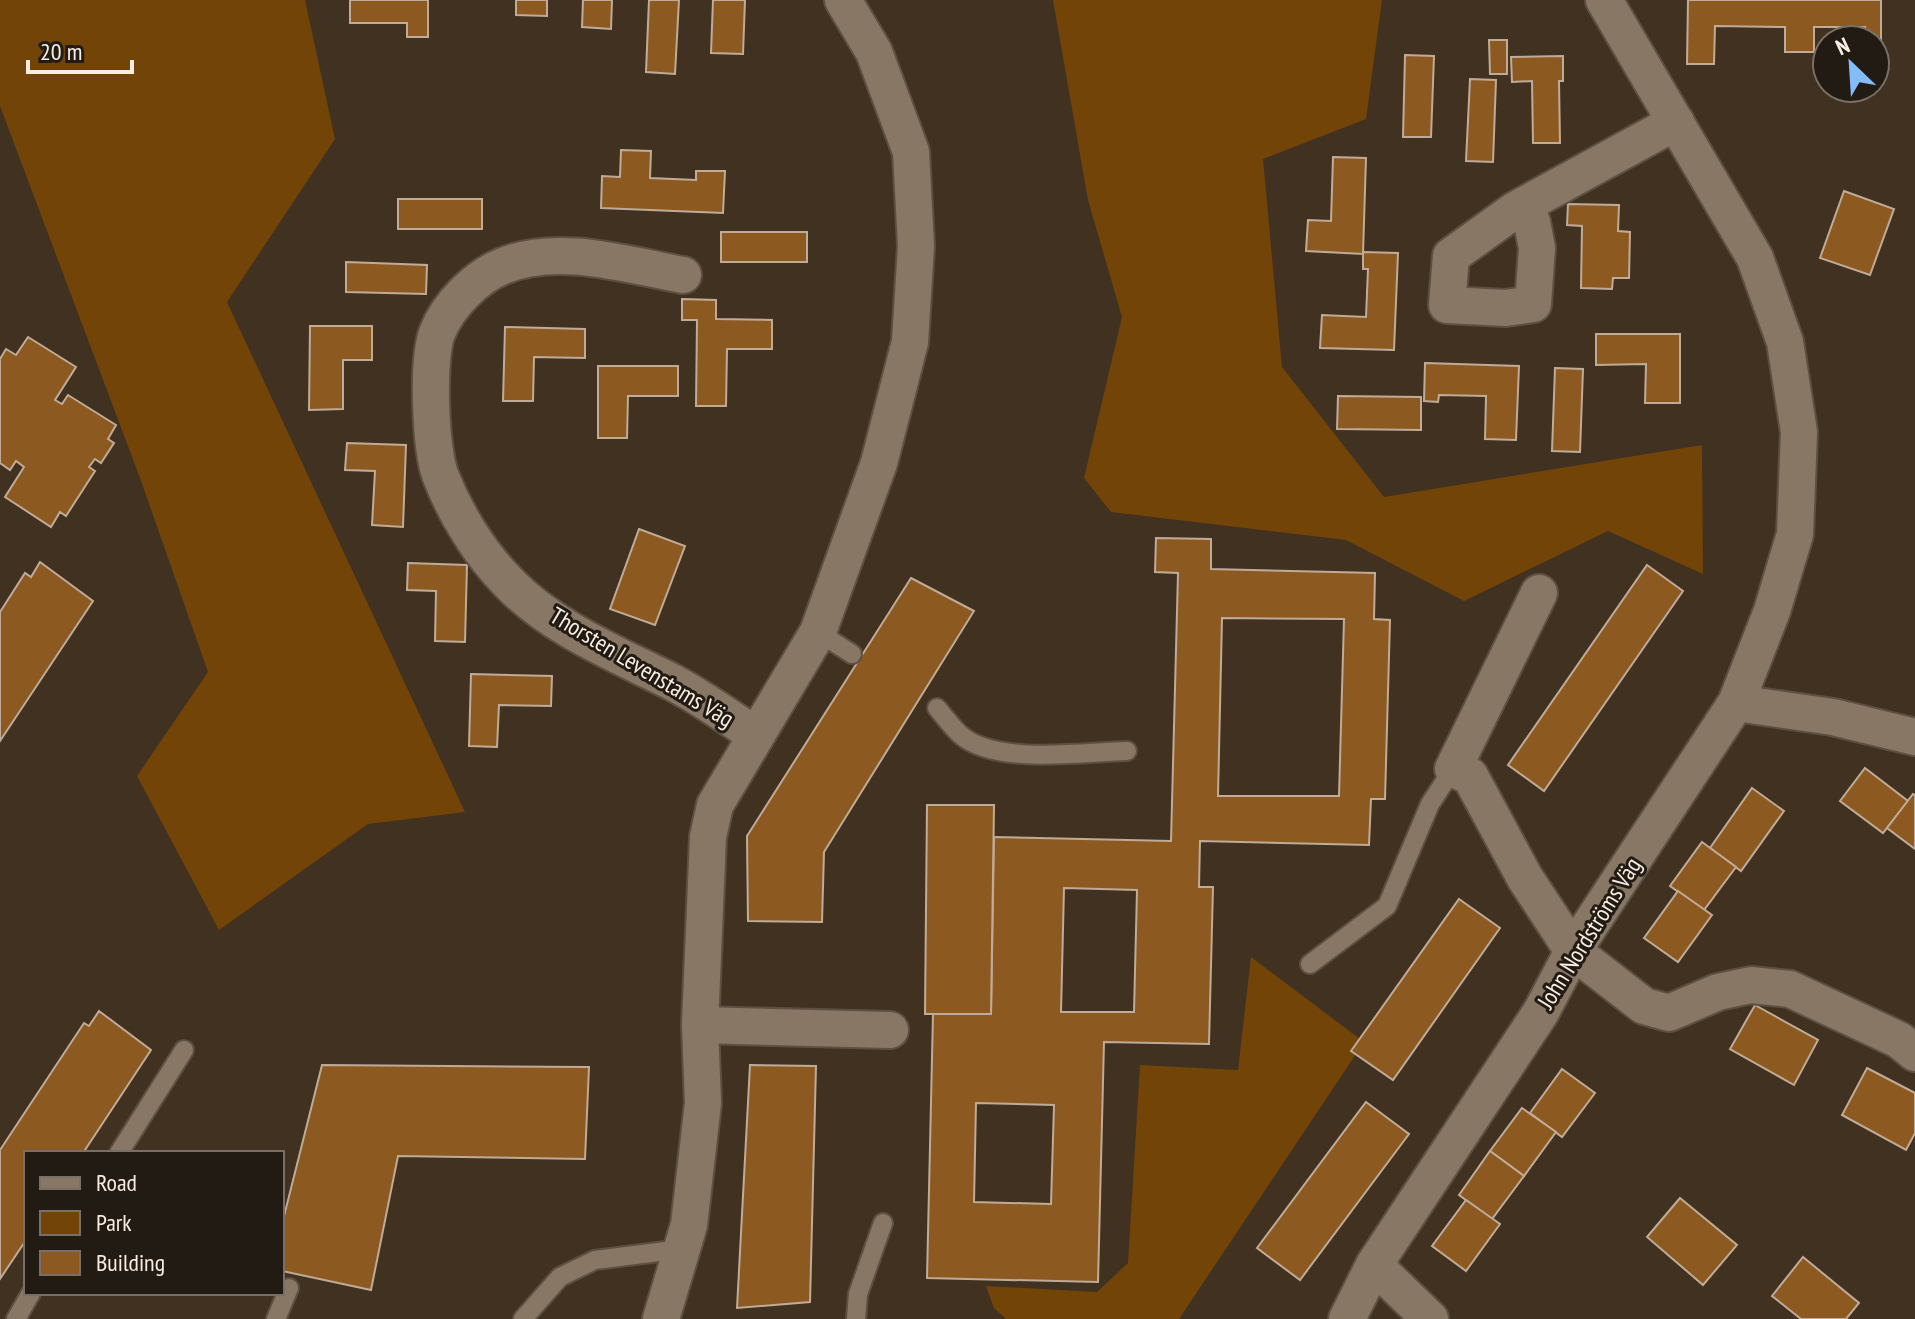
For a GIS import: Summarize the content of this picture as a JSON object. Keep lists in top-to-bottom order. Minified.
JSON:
{"streets":{"street":["Thorsten Levenstams Väg","John Nordströms Väg"]},"legend":["Road","Park","Building"],"scale_bar":"20 m","north":"top left"}
